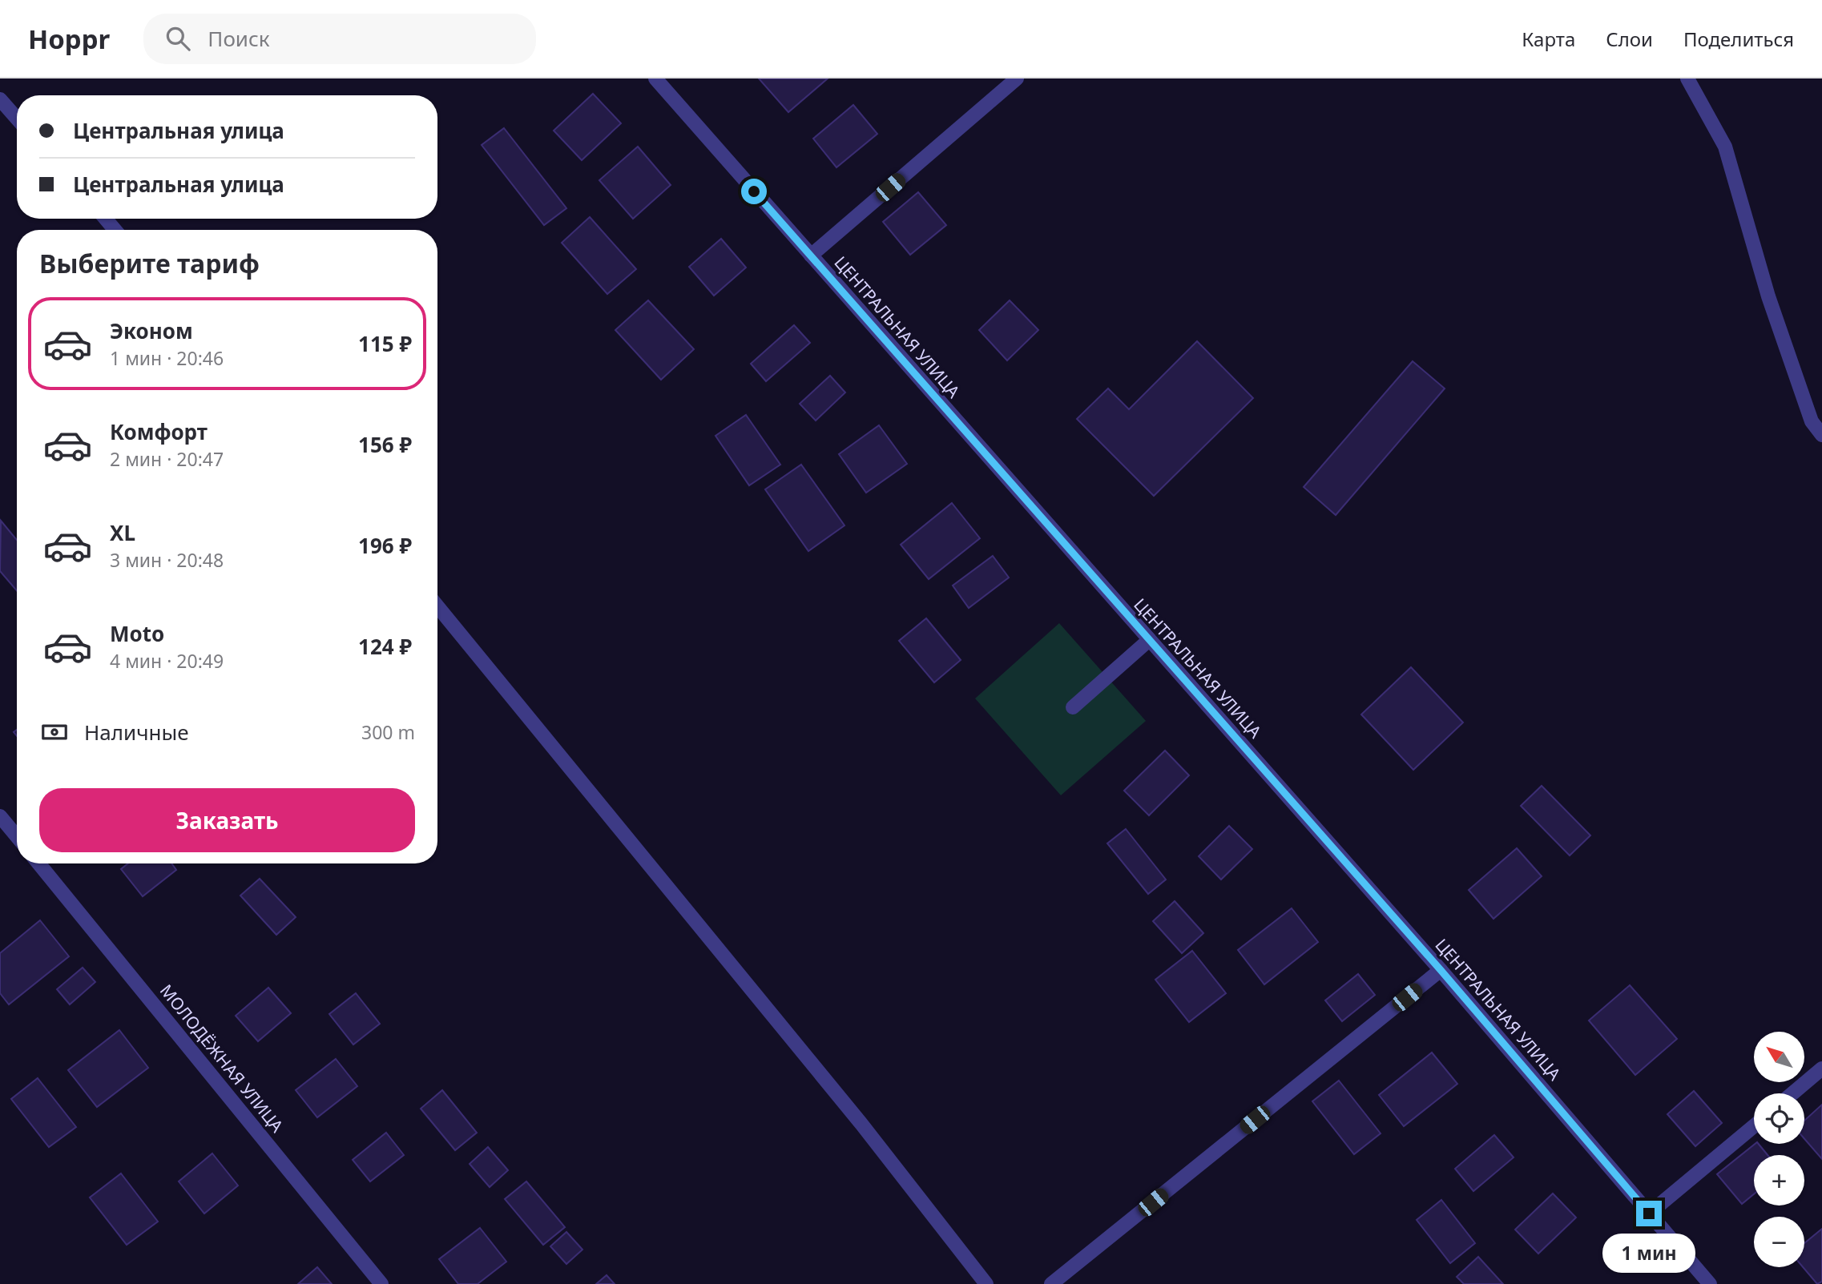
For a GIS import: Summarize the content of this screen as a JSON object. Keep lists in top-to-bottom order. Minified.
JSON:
{"streets":{"street":["ЦЕНТРАЛЬНАЯ УЛИЦА","МОЛОДЁЖНАЯ УЛИЦА"]},"north":"top left","page":{"header":"Hoppr","search":"Поиск","nav":["Карта","Слои","Поделиться"],"banner":["Центральная улица","Центральная улица"],"heading":"Выберите тариф","list":[{"name":"Эконом","note":"1 мин · 20:46","value":"115 ₽"},{"name":"Комфорт","note":"2 мин · 20:47","value":"156 ₽"},{"name":"XL","note":"3 мин · 20:48","value":"196 ₽"},{"name":"Moto","note":"4 мин · 20:49","value":"124 ₽"}],"pay":["Наличные","300 m"],"buttons":"Заказать","map_buttons":["+","−"],"bubble":"1 мин"}}
